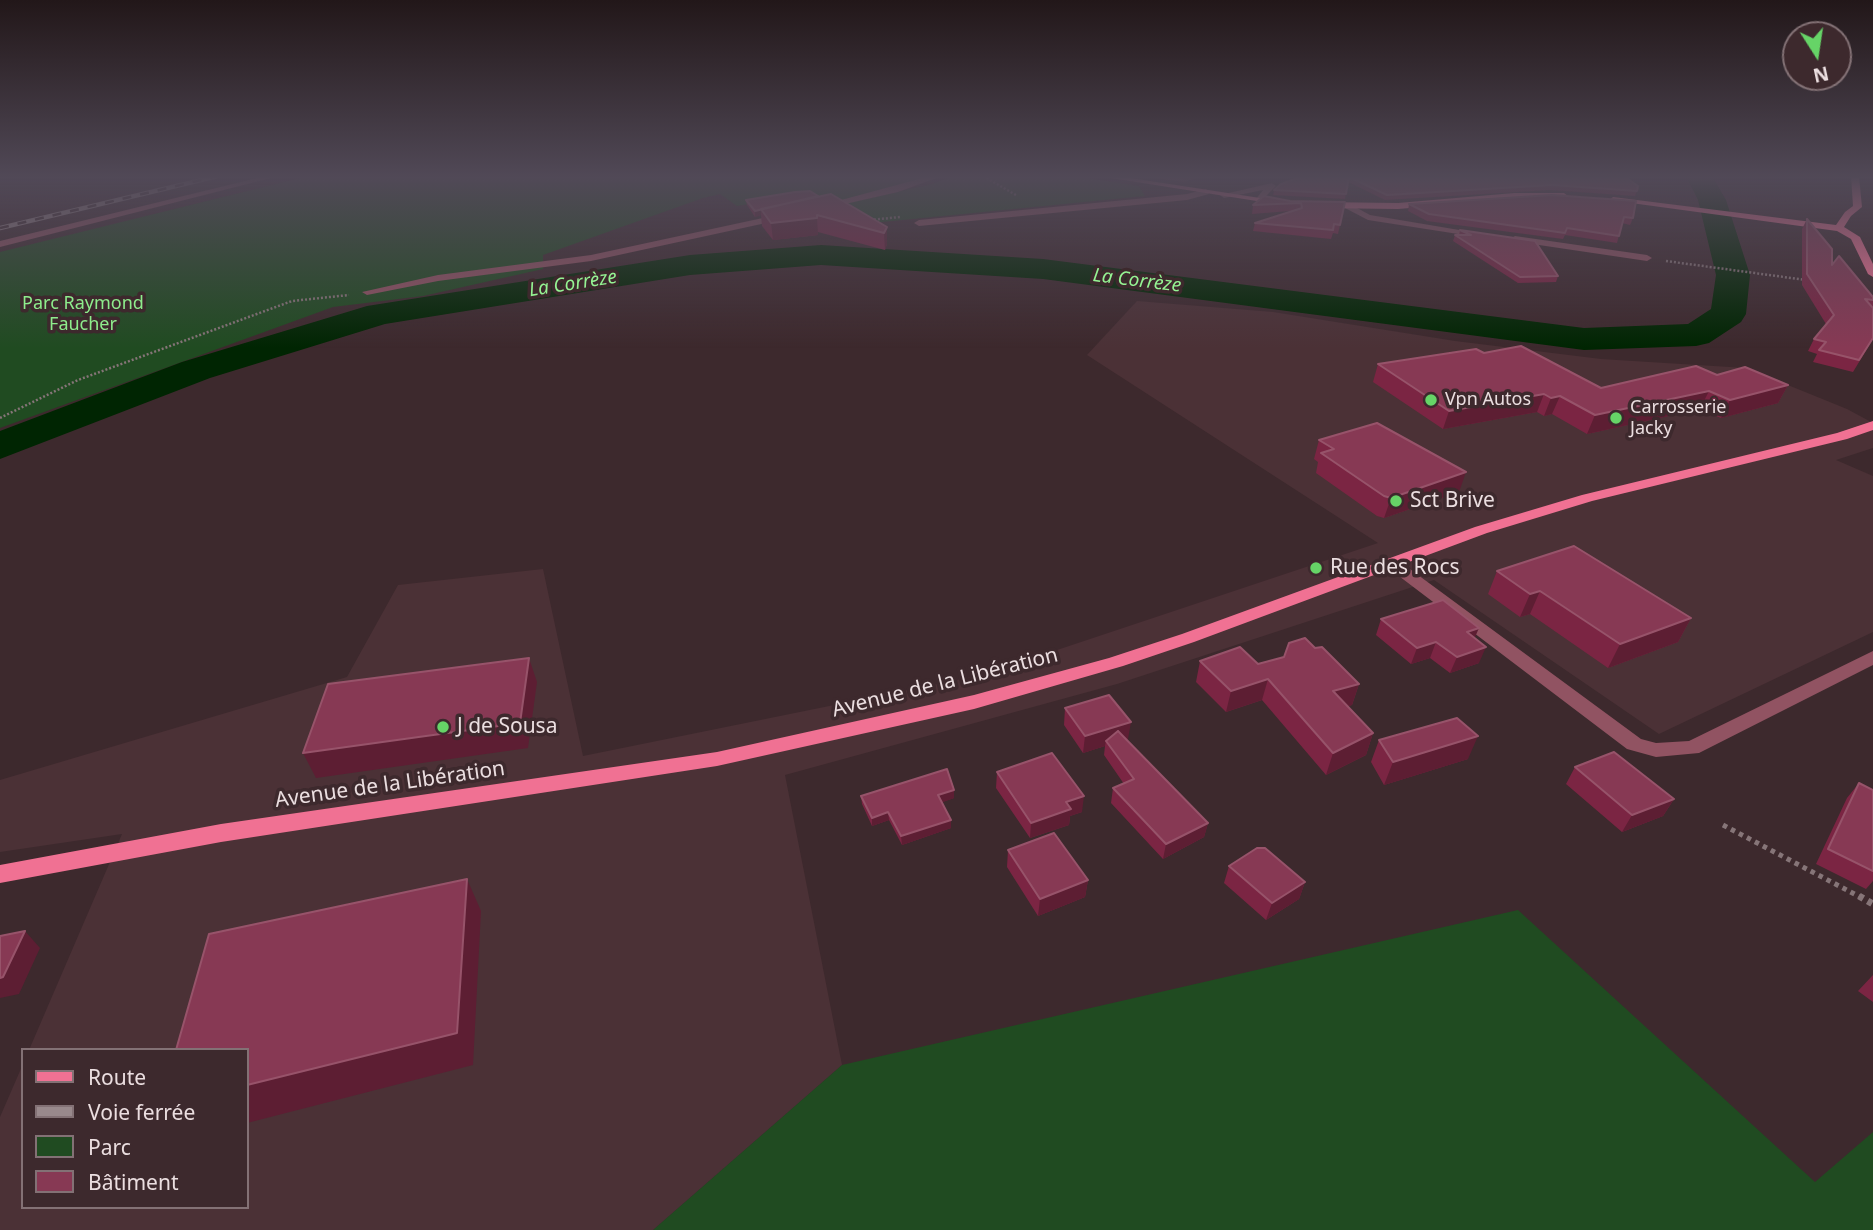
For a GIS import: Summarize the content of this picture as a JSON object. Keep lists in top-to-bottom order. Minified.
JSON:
{"streets":{"main road":["Avenue de la Libération"]},"water":["La Corrèze"],"parks":["Parc Raymond Faucher"],"places":["Vpn Autos","Carrosserie Jacky","Sct Brive","Rue des Rocs","J de Sousa"],"legend":["Route","Voie ferrée","Parc","Bâtiment"],"north":"bottom"}
